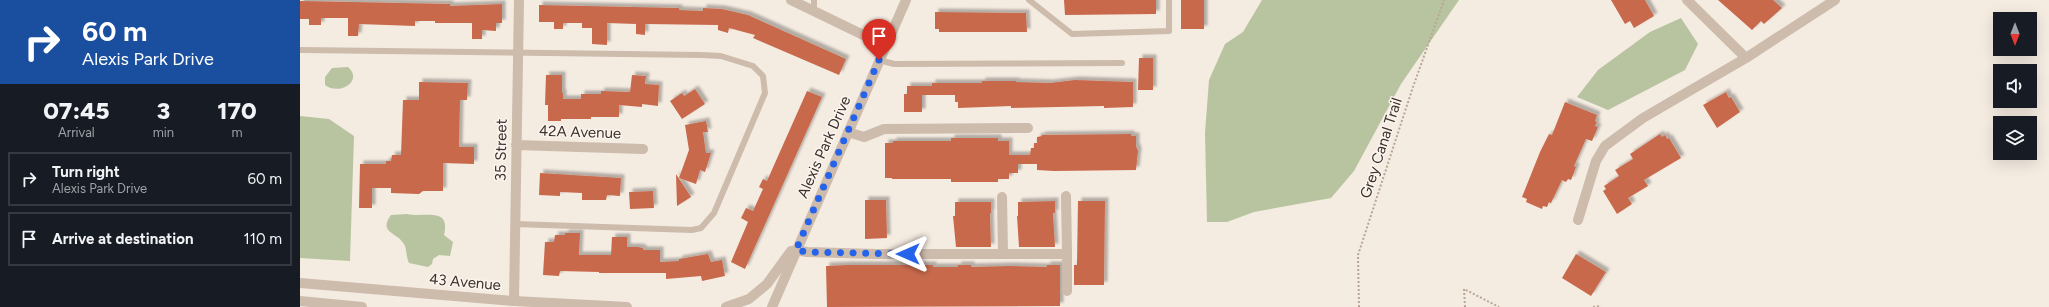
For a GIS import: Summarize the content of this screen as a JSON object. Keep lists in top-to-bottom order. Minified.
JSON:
{"streets":{"street":["42A Avenue","Alexis Park Drive","35 Street","43 Avenue"],"path":["Grey Canal Trail"]},"crossings":[["42A Avenue","35 Street"],["35 Street","43 Avenue"]],"north":"bottom","page":{"turn":["60 m","Alexis Park Drive"],"eta":["07:45","Arrival","3","min","170","m"],"list":[{"name":"Turn right","note":"Alexis Park Drive","value":"60 m"},{"name":"Arrive at destination","value":"110 m"}]}}
